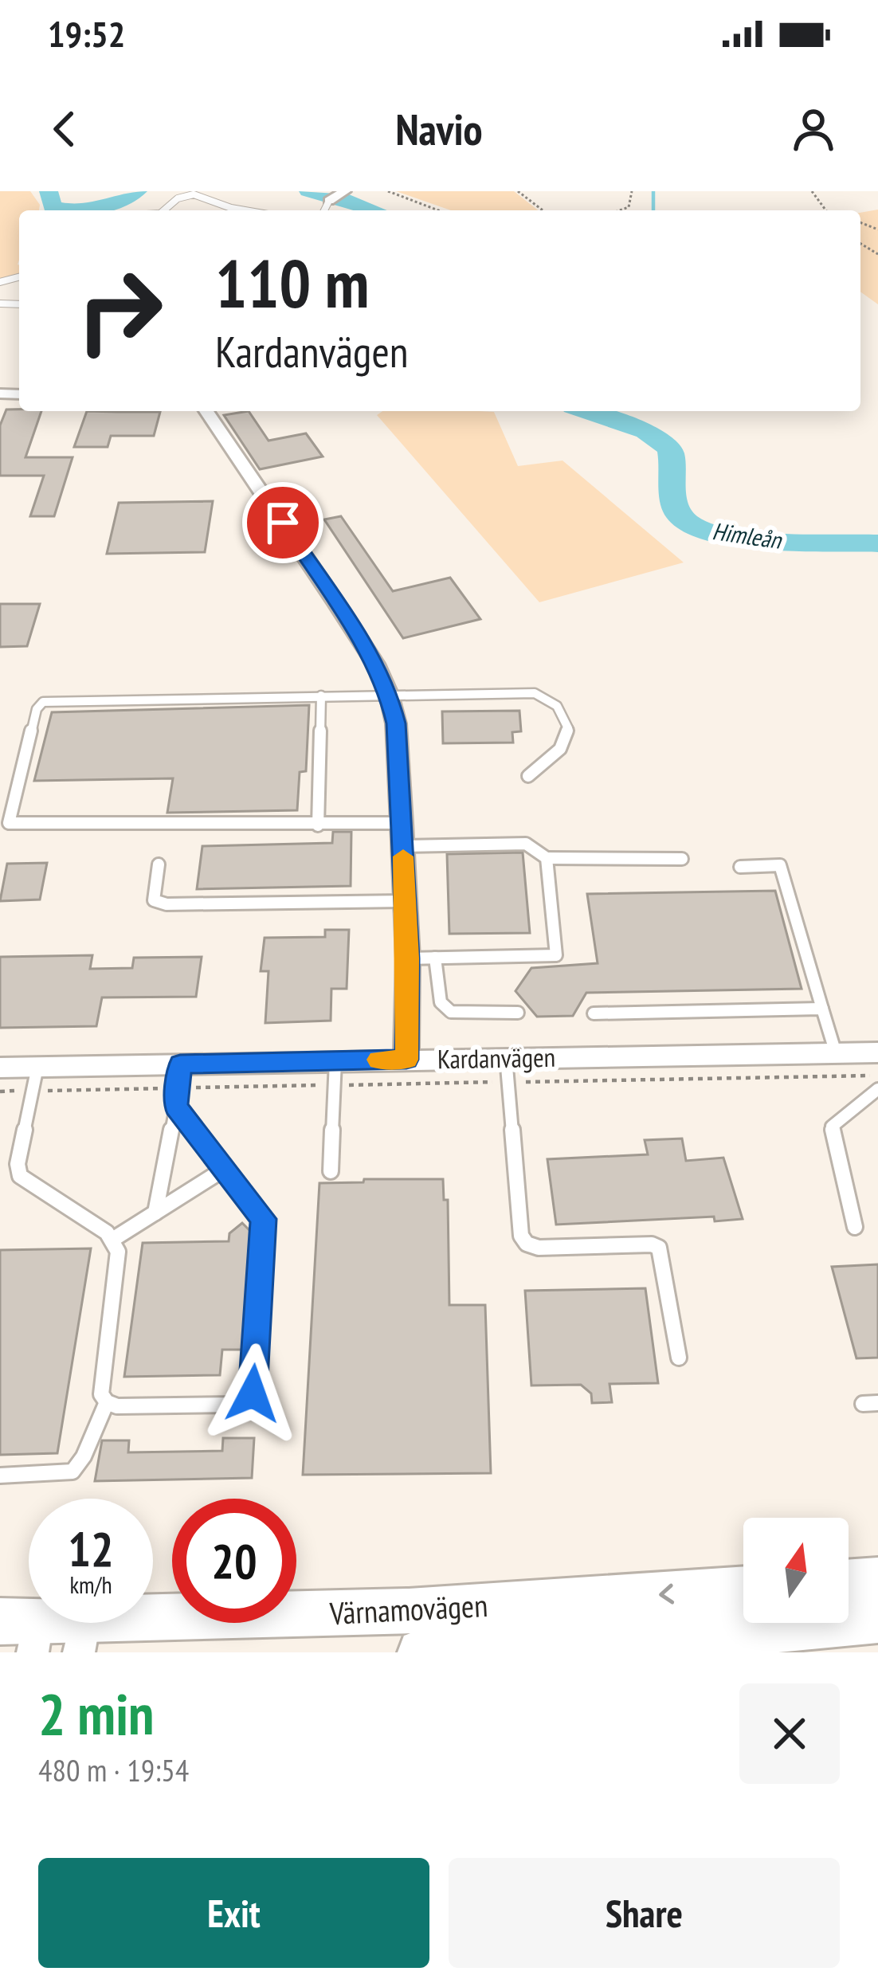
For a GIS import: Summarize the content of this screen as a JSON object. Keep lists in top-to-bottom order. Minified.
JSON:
{"streets":{"main road":["Värnamovägen"],"street":["Kardanvägen"]},"water":["Himleån"],"north":"top","page":{"status":"19:52","header":"Navio","turn":["110 m","Kardanvägen"],"speed":"12 km/h","limit":"20","heading":["2 min","480 m · 19:54"],"buttons":["Exit","Share"]}}
